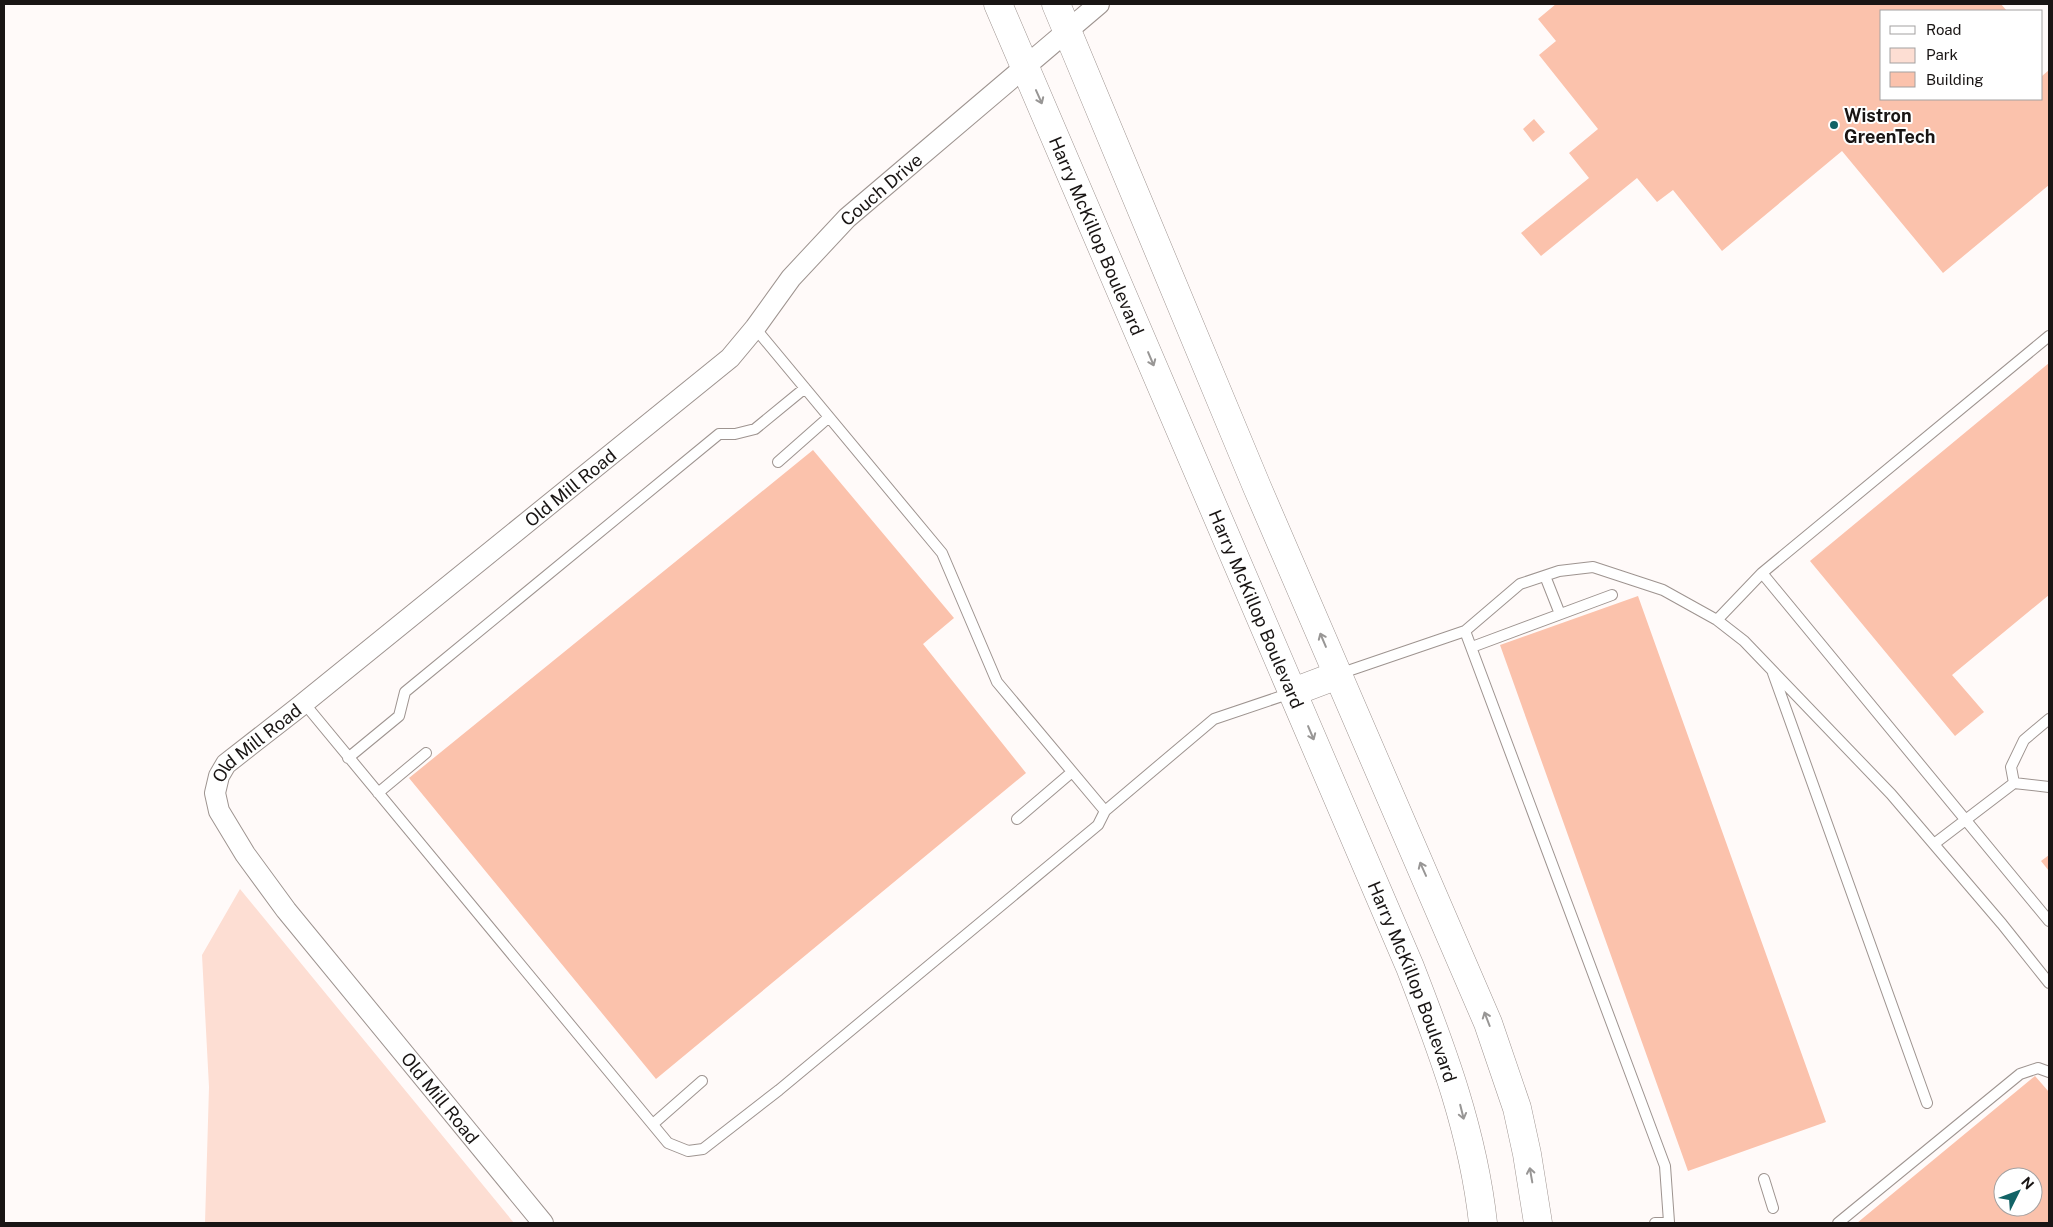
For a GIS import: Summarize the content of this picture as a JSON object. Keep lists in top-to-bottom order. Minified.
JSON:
{"streets":{"main road":["Harry McKillop Boulevard"],"street":["Couch Drive","Old Mill Road"]},"crossings":[["Couch Drive","Harry McKillop Boulevard"],["Couch Drive","Old Mill Road"]],"places":["Wistron GreenTech"],"legend":["Road","Park","Building"],"north":"top right"}
